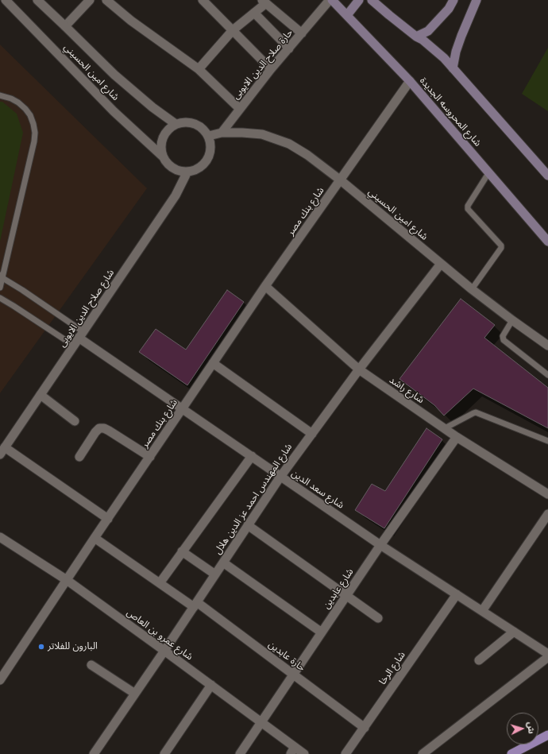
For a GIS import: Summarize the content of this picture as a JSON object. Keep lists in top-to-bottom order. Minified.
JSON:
{"streets":{"main road":["شارع المحروسه الجديدة"],"street":["حارة صلاح الدين الايوبى","شارع امين الحسيني","شارع بنك مصر","شارع صلاح الدين الايوبى","شارع راشد","شارع سعد الدين","شارع المهندس احمد عز الدين هلال","شارع عابدين","شارع عمرو بن العاص","حارة عابدين","شارع الرخا"]},"crossings":[["حارة صلاح الدين الايوبى","شارع امين الحسيني"],["شارع امين الحسيني","شارع بنك مصر"],["شارع امين الحسيني","شارع صلاح الدين الايوبى"],["شارع امين الحسيني","شارع المهندس احمد عز الدين هلال"],["شارع المحروسه الجديدة","شارع بنك مصر"],["شارع بنك مصر","شارع راشد"],["شارع بنك مصر","شارع سعد الدين"],["شارع بنك مصر","شارع عمرو بن العاص"],["شارع بنك مصر","حارة عابدين"],["شارع صلاح الدين الايوبى","شارع سعد الدين"],["شارع راشد","شارع المهندس احمد عز الدين هلال"],["شارع راشد","شارع عابدين"],["شارع سعد الدين","شارع المهندس احمد عز الدين هلال"],["شارع سعد الدين","شارع عابدين"],["شارع سعد الدين","شارع الرخا"],["شارع المهندس احمد عز الدين هلال","شارع عمرو بن العاص"],["شارع المهندس احمد عز الدين هلال","حارة عابدين"],["شارع عابدين","شارع عمرو بن العاص"],["شارع عابدين","حارة عابدين"],["حارة عابدين","شارع الرخا"]],"places":["البارون للفلاتر"],"north":"right"}
